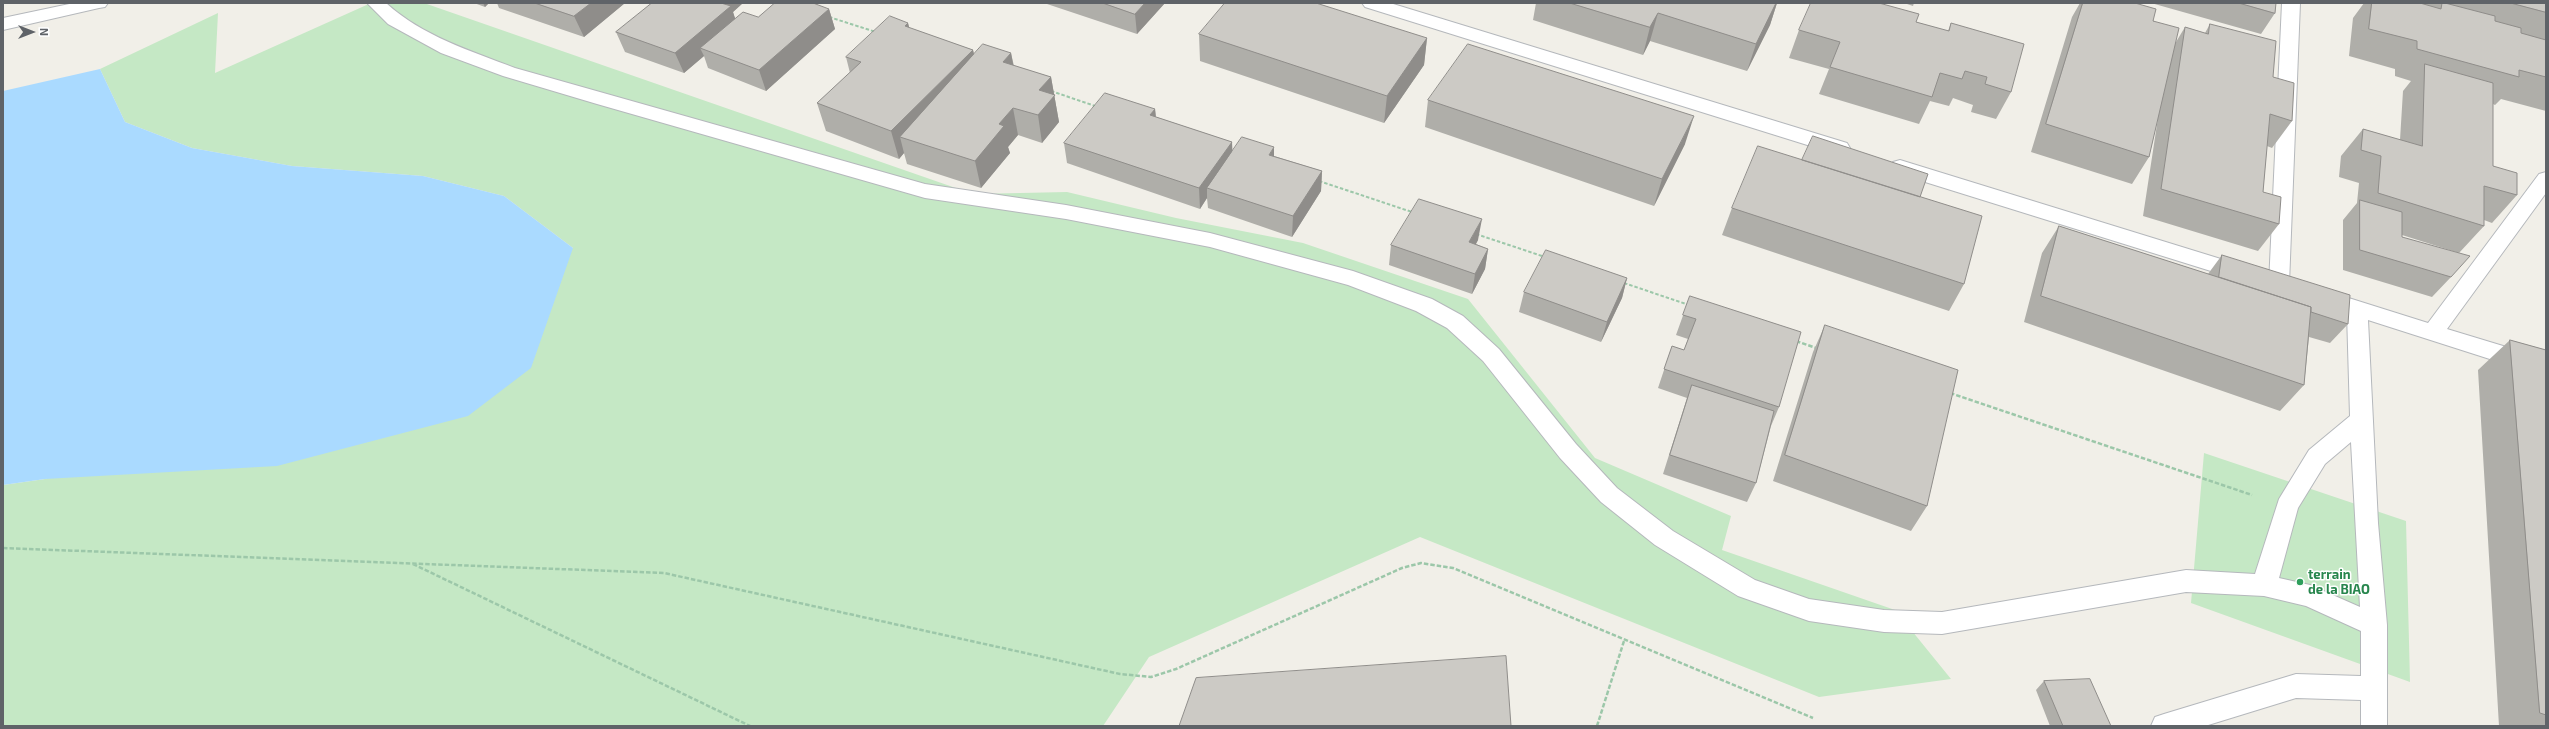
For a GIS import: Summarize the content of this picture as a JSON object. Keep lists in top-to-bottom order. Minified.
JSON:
{"places":["terrain de la BIAO"],"north":"right"}
